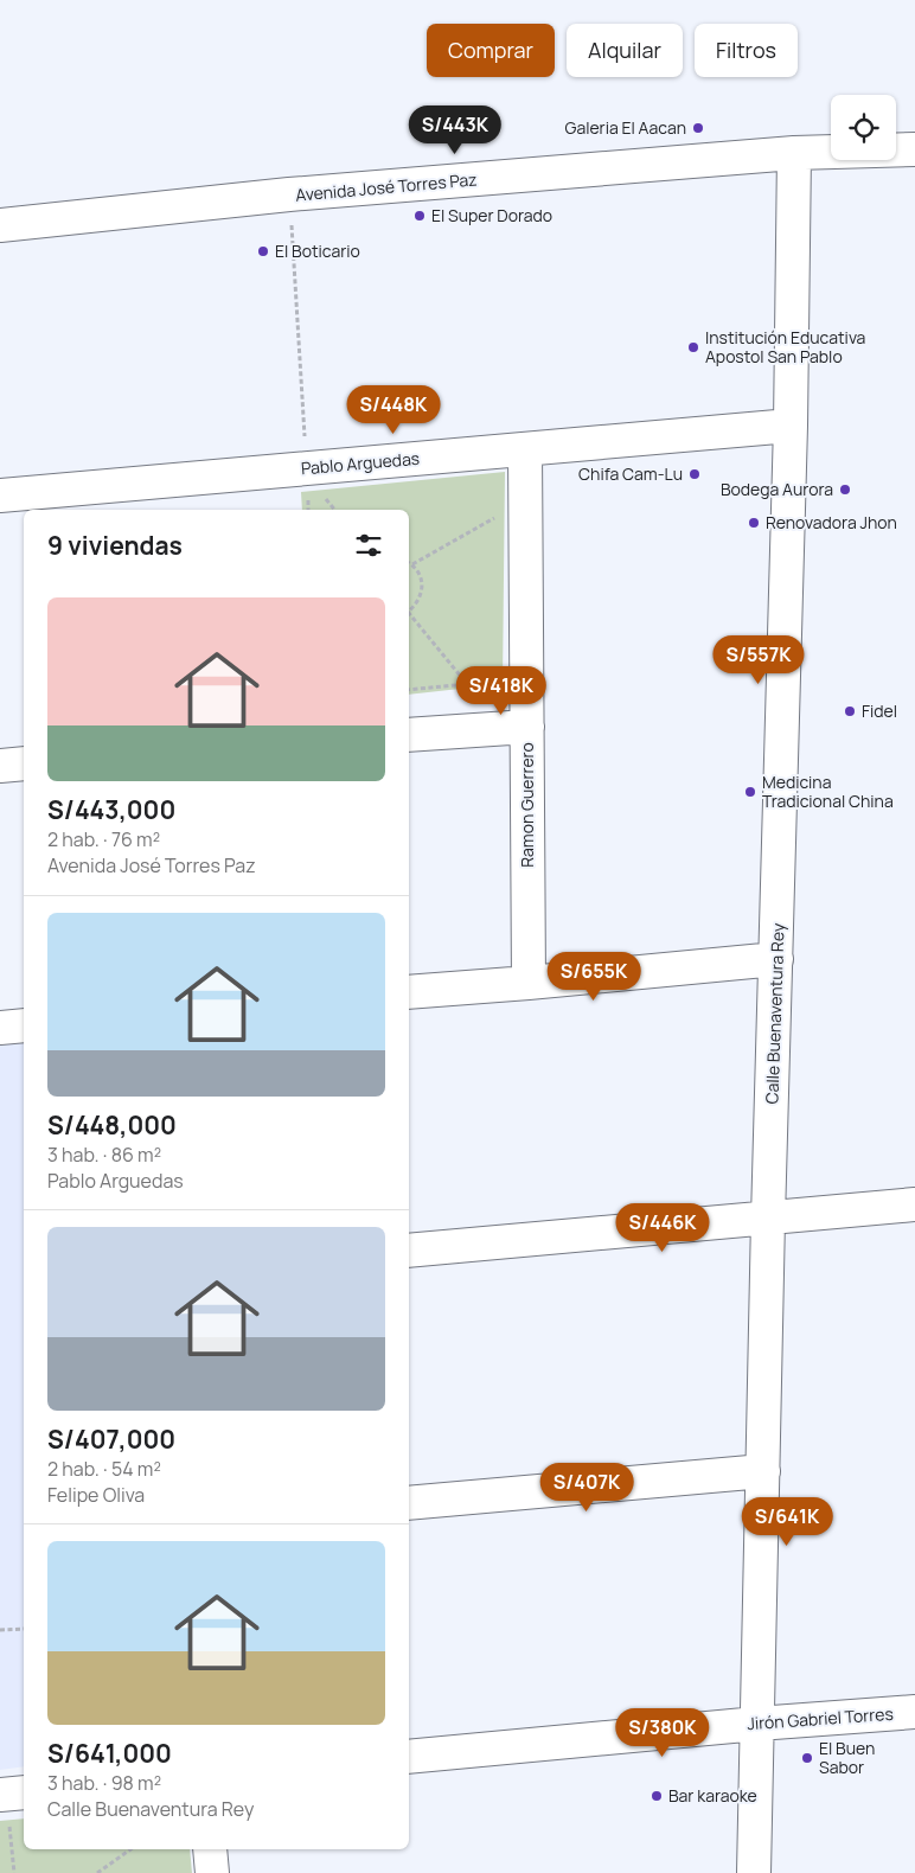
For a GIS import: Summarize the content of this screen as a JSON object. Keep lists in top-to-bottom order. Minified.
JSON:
{"streets":{"street":["Avenida José Torres Paz","Pablo Arguedas","Ramon Guerrero","Calle Buenaventura Rey","Jirón Gabriel Torres"]},"crossings":[["Avenida José Torres Paz","Calle Buenaventura Rey"],["Pablo Arguedas","Ramon Guerrero"],["Pablo Arguedas","Calle Buenaventura Rey"],["Calle Buenaventura Rey","Jirón Gabriel Torres"]],"places":["Galeria El Aacan","El Super Dorado","El Boticario","Institución Educativa Apostol San Pablo","Chifa Cam-Lu","Bodega Aurora","Renovadora Jhon","Fidel","Medicina Tradicional China","El Buen Sabor","Bar karaoke"],"page":{"chip":["Comprar","Alquilar","Filtros"],"price":["S/443K","S/448K","S/557K","S/418K","S/655K","S/446K","S/407K","S/641K","S/380K"],"heading":"9 viviendas","list":[{"name":"S/443,000","note":"2 hab. · 76 m² · Avenida José Torres Paz"},{"name":"S/448,000","note":"3 hab. · 86 m² · Pablo Arguedas"},{"name":"S/407,000","note":"2 hab. · 54 m² · Felipe Oliva"},{"name":"S/641,000","note":"3 hab. · 98 m² · Calle Buenaventura Rey"}]}}
